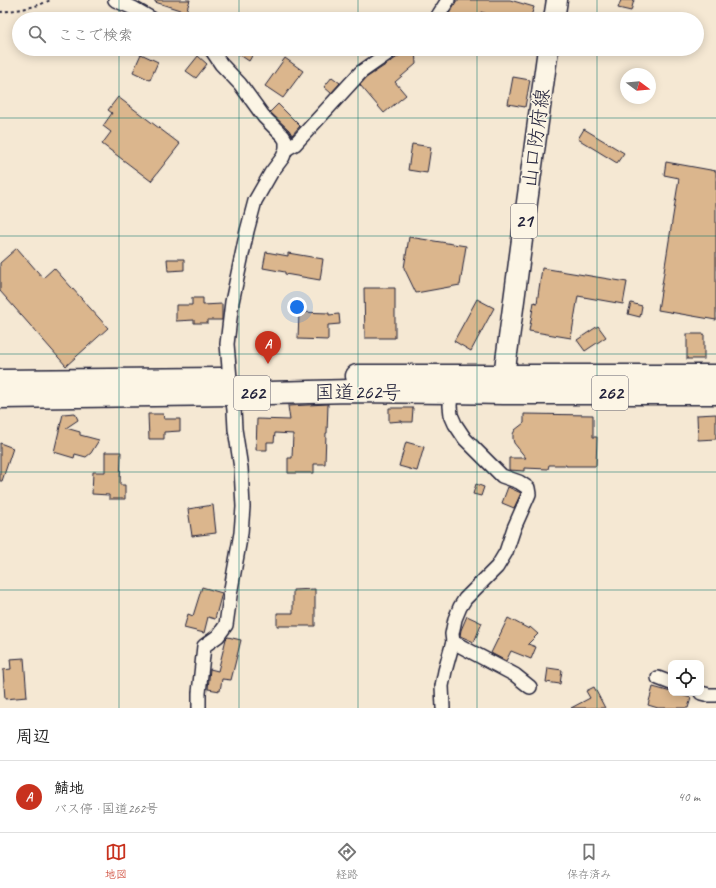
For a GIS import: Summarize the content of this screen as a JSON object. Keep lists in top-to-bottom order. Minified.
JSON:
{"streets":{"highway":["国道262号","262"],"main road":["山口防府線","21"]},"crossings":[["山口防府線","国道262号"]],"north":"right","page":{"search":"ここで検索","pins":"A","heading":"周辺","list":[{"mark":"A","name":"鯖地","note":"バス停 · 国道262号","value":"40 m"}],"nav":["地図","経路","保存済み"]}}
